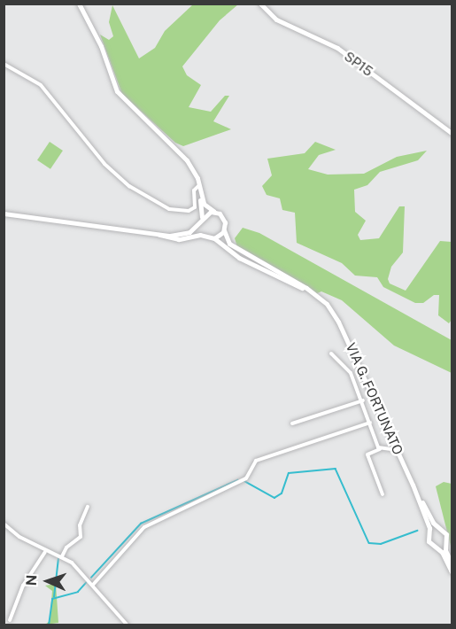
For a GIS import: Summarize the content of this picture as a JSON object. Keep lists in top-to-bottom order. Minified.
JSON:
{"streets":{"main road":["SP15","VIA G. FORTUNATO"]},"north":"left"}
